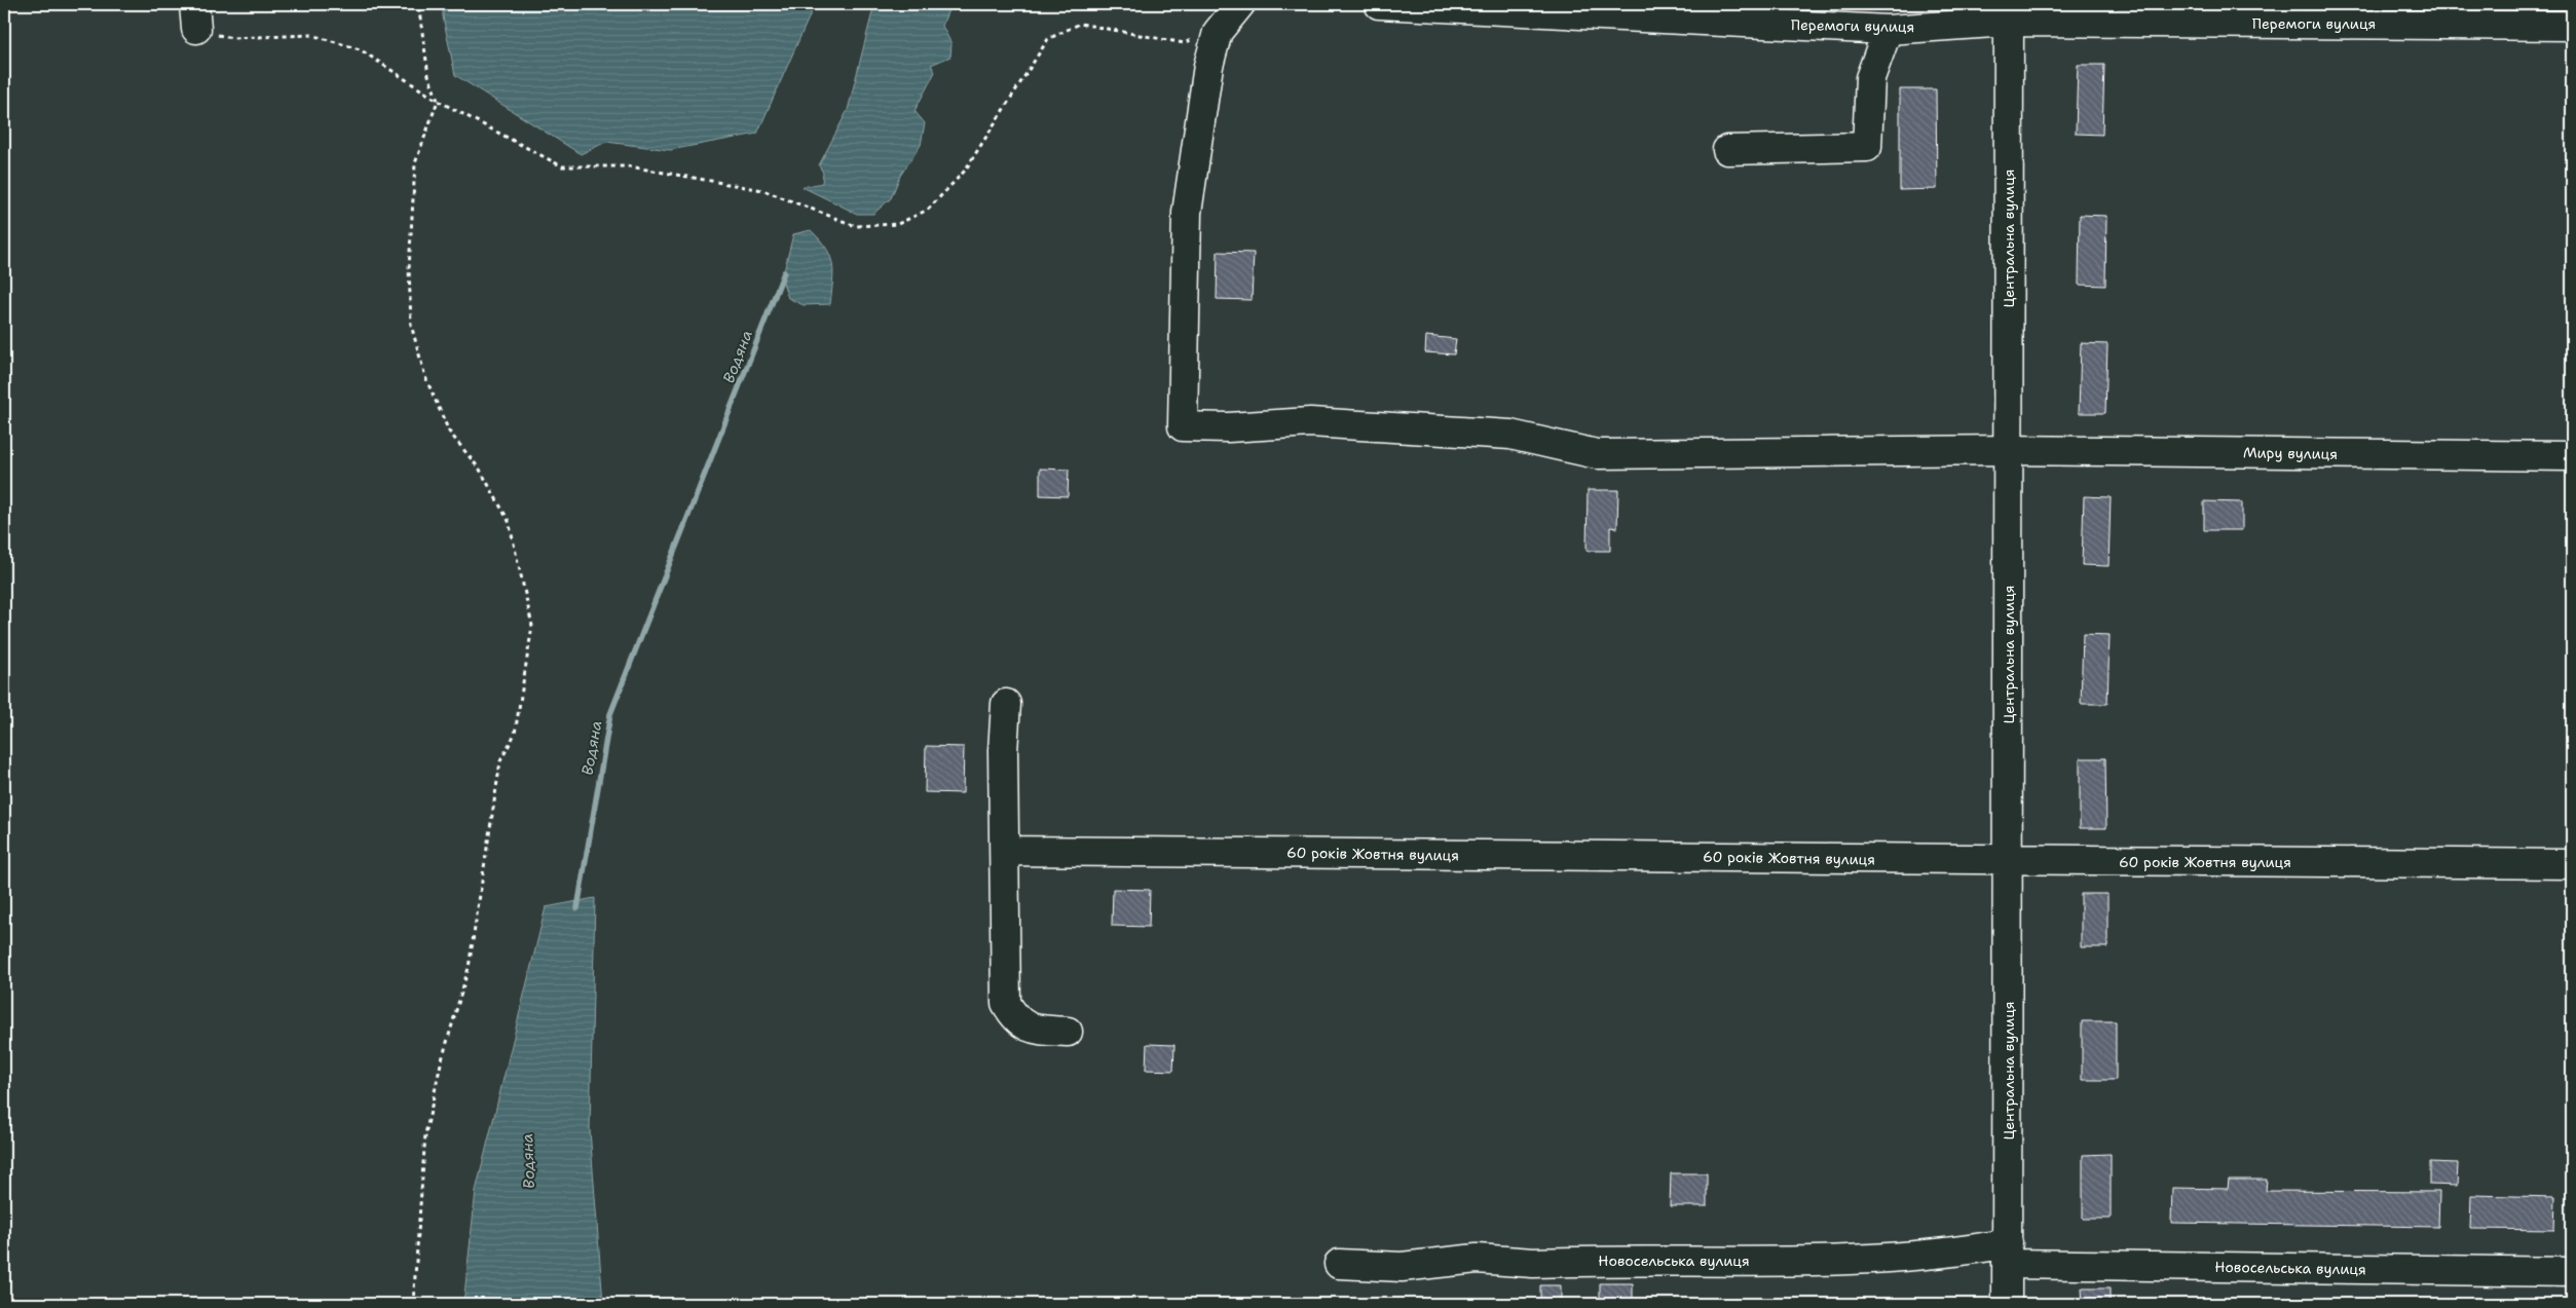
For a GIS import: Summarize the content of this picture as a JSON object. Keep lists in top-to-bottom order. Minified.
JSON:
{"streets":{"street":["Перемоги вулиця","Центральна вулиця","Миру вулиця","60 років Жовтня вулиця","Новосельська вулиця"]},"crossings":[["Перемоги вулиця","Центральна вулиця"],["Центральна вулиця","Миру вулиця"],["Центральна вулиця","60 років Жовтня вулиця"],["Центральна вулиця","Новосельська вулиця"]],"water":["Водяна"]}
